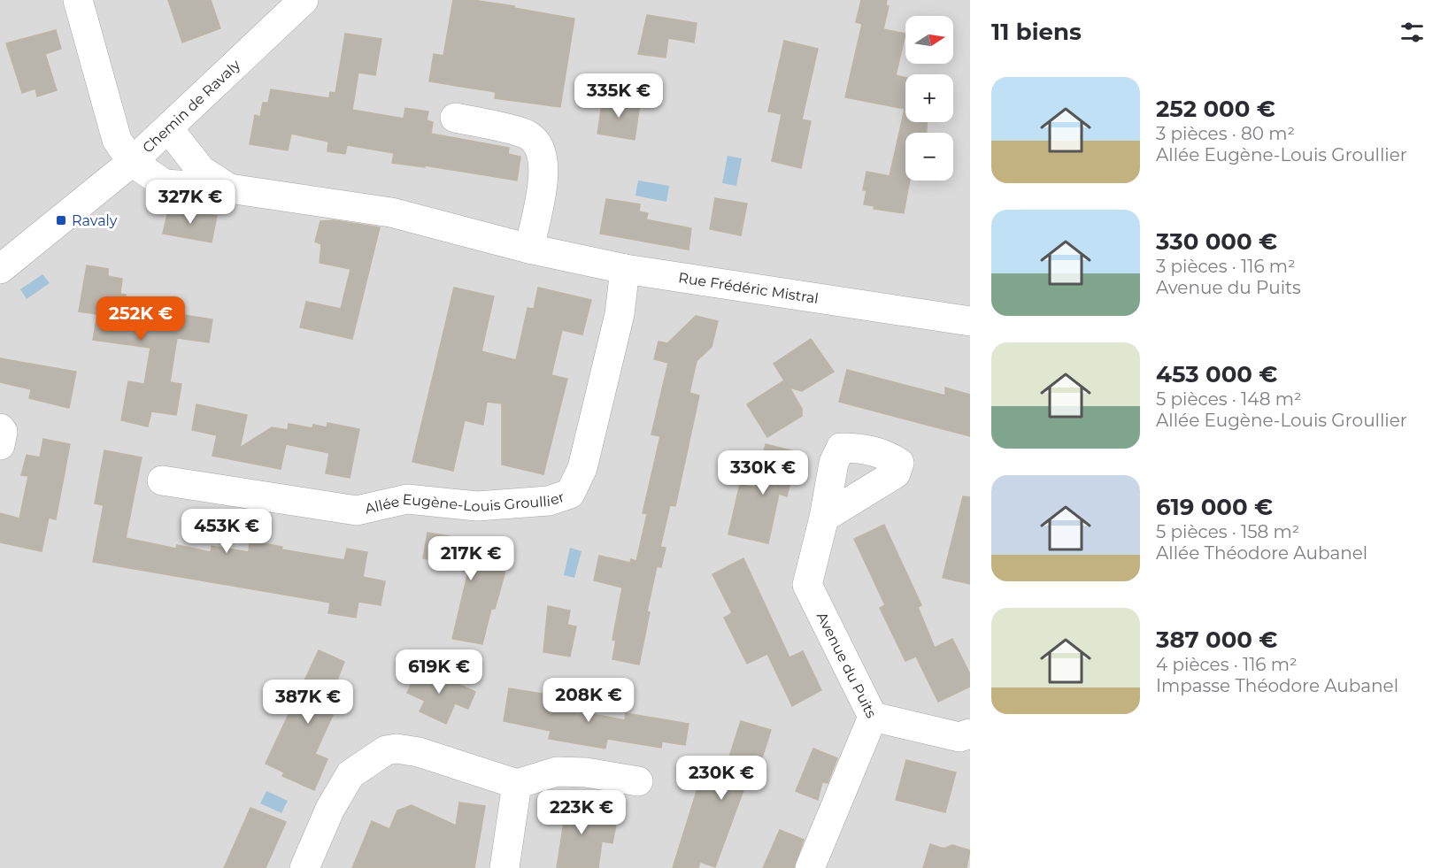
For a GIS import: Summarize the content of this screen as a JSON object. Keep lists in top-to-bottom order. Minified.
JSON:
{"streets":{"street":["Chemin de Ravaly","Rue Frédéric Mistral","Allée Eugène-Louis Groullier","Avenue du Puits"]},"crossings":[["Chemin de Ravaly","Rue Frédéric Mistral"],["Rue Frédéric Mistral","Allée Eugène-Louis Groullier"]],"places":{"transit":["Ravaly"]},"north":"right","page":{"heading":"11 biens","map_buttons":["+","−"],"list":[{"name":"252 000 €","note":"3 pièces · 80 m² · Allée Eugène-Louis Groullier"},{"name":"330 000 €","note":"3 pièces · 116 m² · Avenue du Puits"},{"name":"453 000 €","note":"5 pièces · 148 m² · Allée Eugène-Louis Groullier"},{"name":"619 000 €","note":"5 pièces · 158 m² · Allée Théodore Aubanel"},{"name":"387 000 €","note":"4 pièces · 116 m² · Impasse Théodore Aubanel"}],"price":["335K €","327K €","252K €","330K €","453K €","217K €","619K €","208K €","387K €","230K €","223K €"]}}
